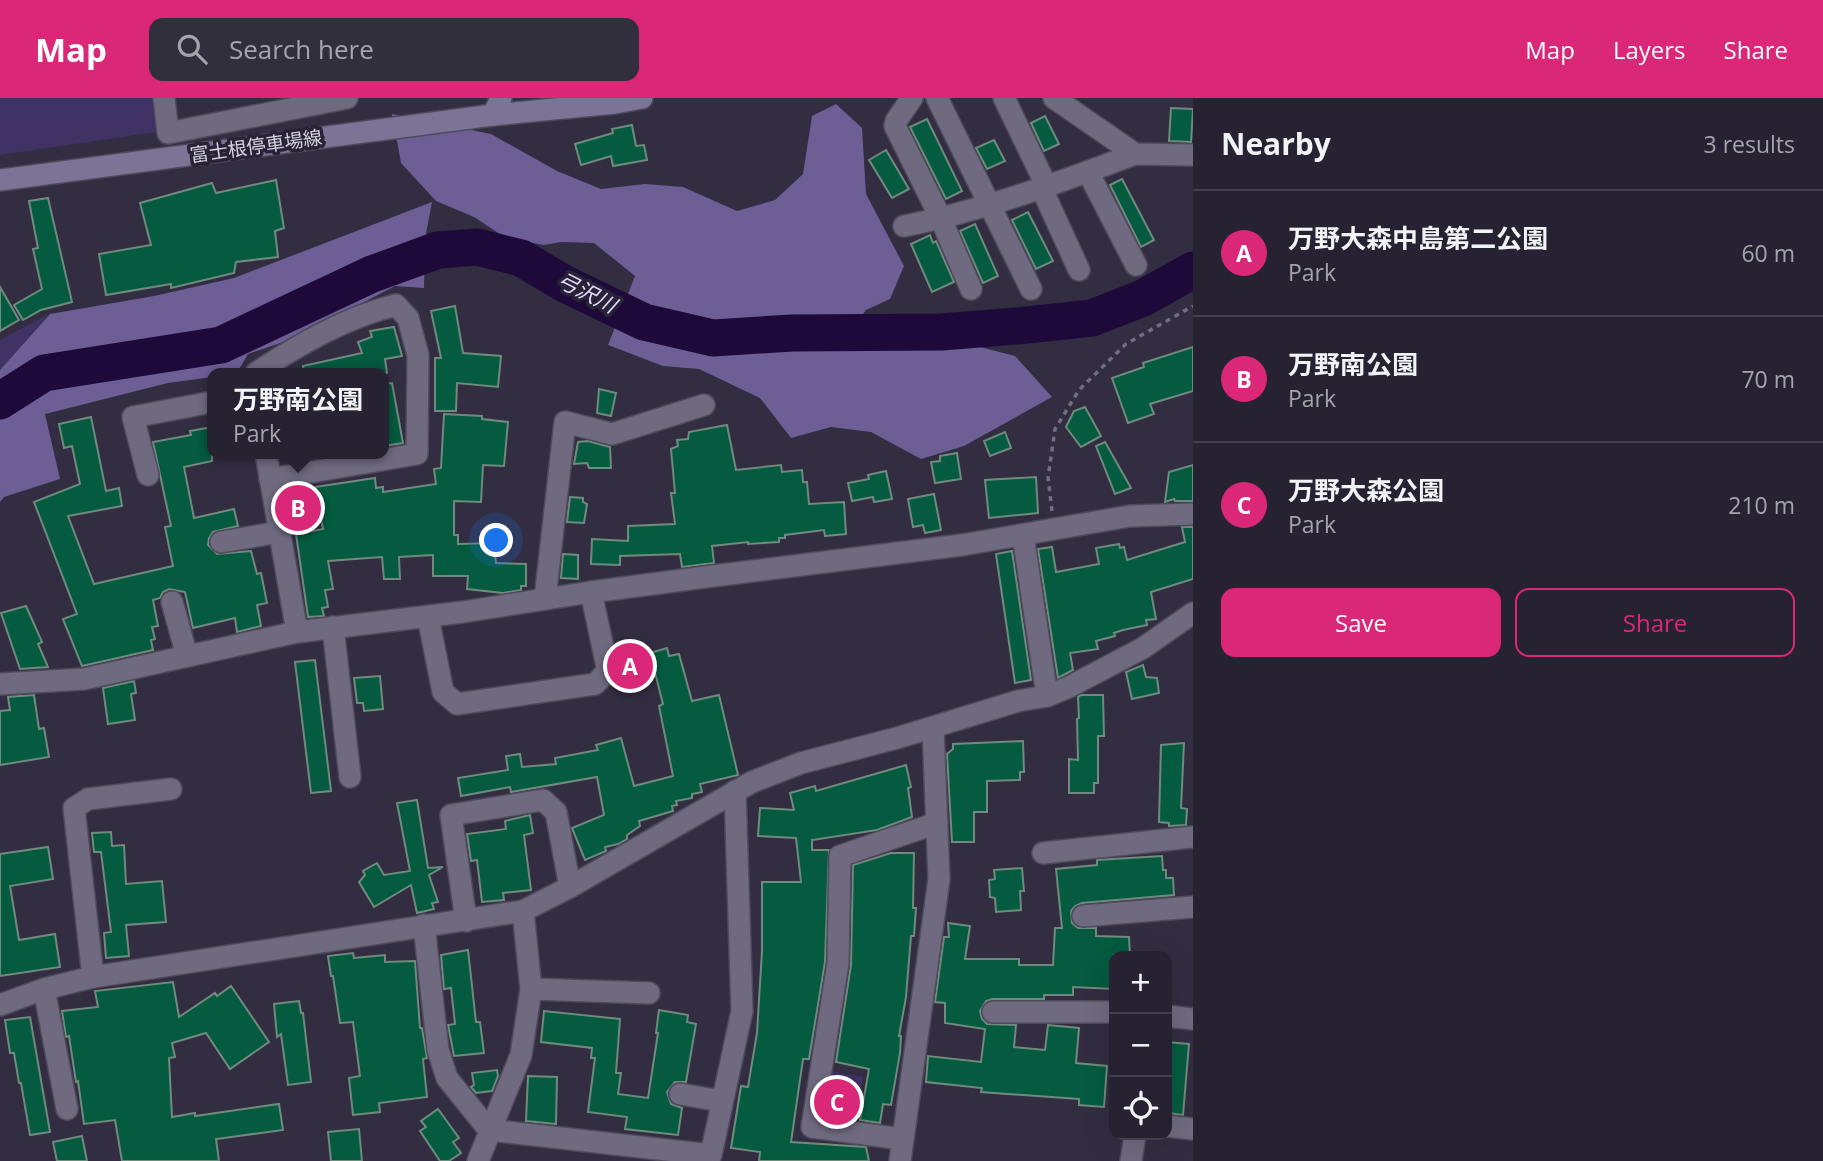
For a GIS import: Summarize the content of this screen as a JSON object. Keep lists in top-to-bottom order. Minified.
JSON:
{"streets":{"main road":["富士根停車場線"]},"water":["弓沢川"],"page":{"header":"Map","search":"Search here","nav":["Map","Layers","Share"],"heading":["Nearby","3 results"],"list":[{"mark":"A","name":"万野大森中島第二公園","note":"Park","value":"60 m"},{"mark":"B","name":"万野南公園","note":"Park","value":"70 m"},{"mark":"C","name":"万野大森公園","note":"Park","value":"210 m"}],"popup":["万野南公園","Park"],"pins":["B","A","C"],"buttons":["Save","Share"],"map_buttons":["+","−"]}}
